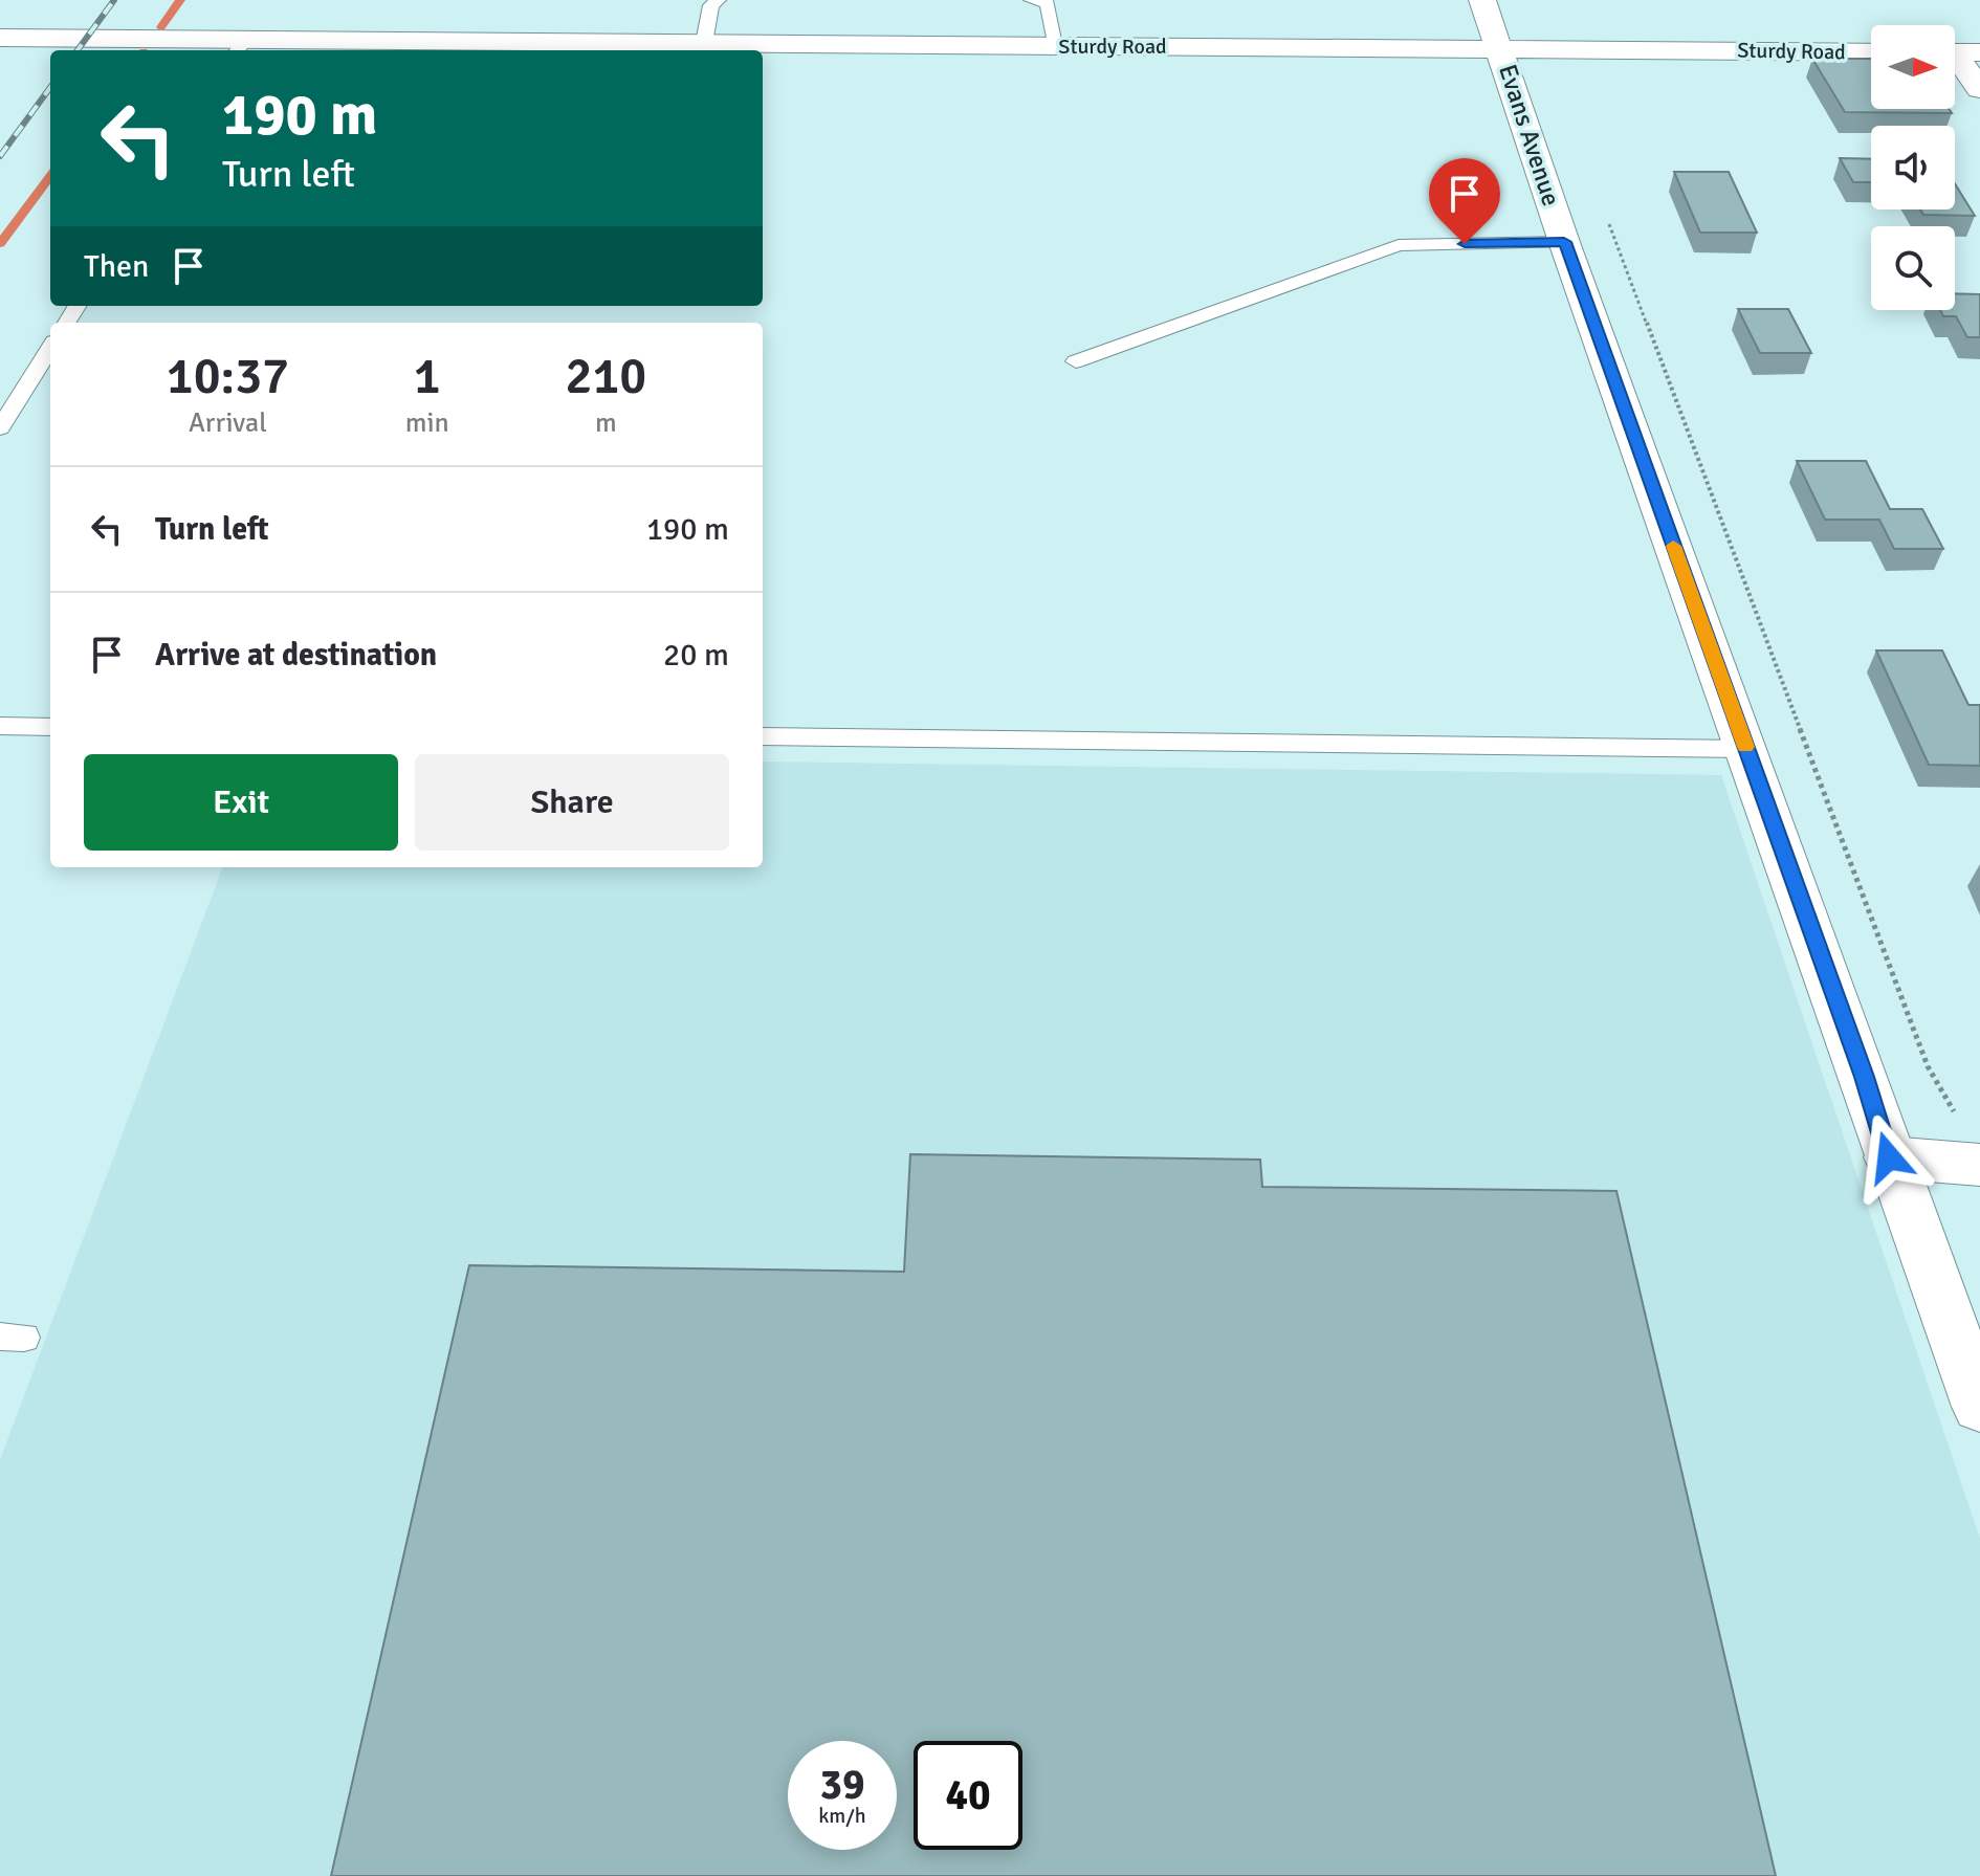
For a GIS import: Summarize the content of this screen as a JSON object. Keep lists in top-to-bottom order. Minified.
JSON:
{"streets":{"street":["Sturdy Road","Evans Avenue"]},"crossings":[["Sturdy Road","Evans Avenue"]],"north":"right","page":{"turn":["190 m","Turn left"],"then":"Then","eta":["10:37","Arrival","1","min","210","m"],"list":[{"name":"Turn left","value":"190 m"},{"name":"Arrive at destination","value":"20 m"}],"buttons":["Exit","Share"],"speed":"39 km/h","limit":"40"}}
